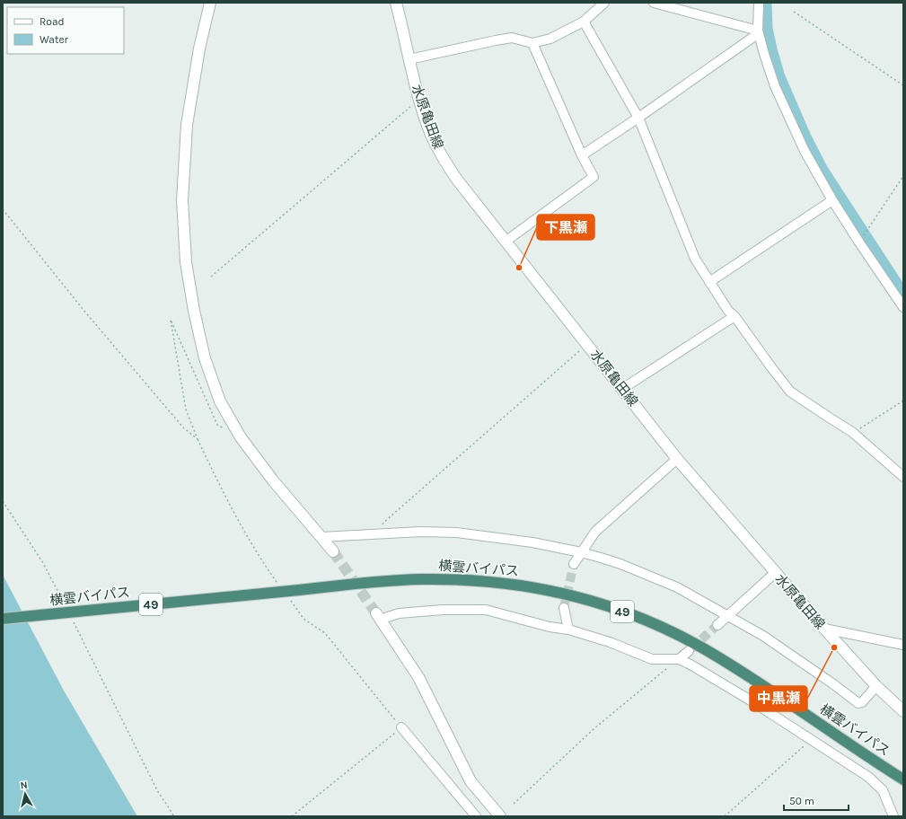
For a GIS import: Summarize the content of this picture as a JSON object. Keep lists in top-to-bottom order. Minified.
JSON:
{"streets":{"highway":["横雲バイパス","49"],"main road":["水原亀田線"]},"places":["下黒瀬","中黒瀬"],"legend":["Road","Water"],"scale_bar":"50 m","north":"top"}
